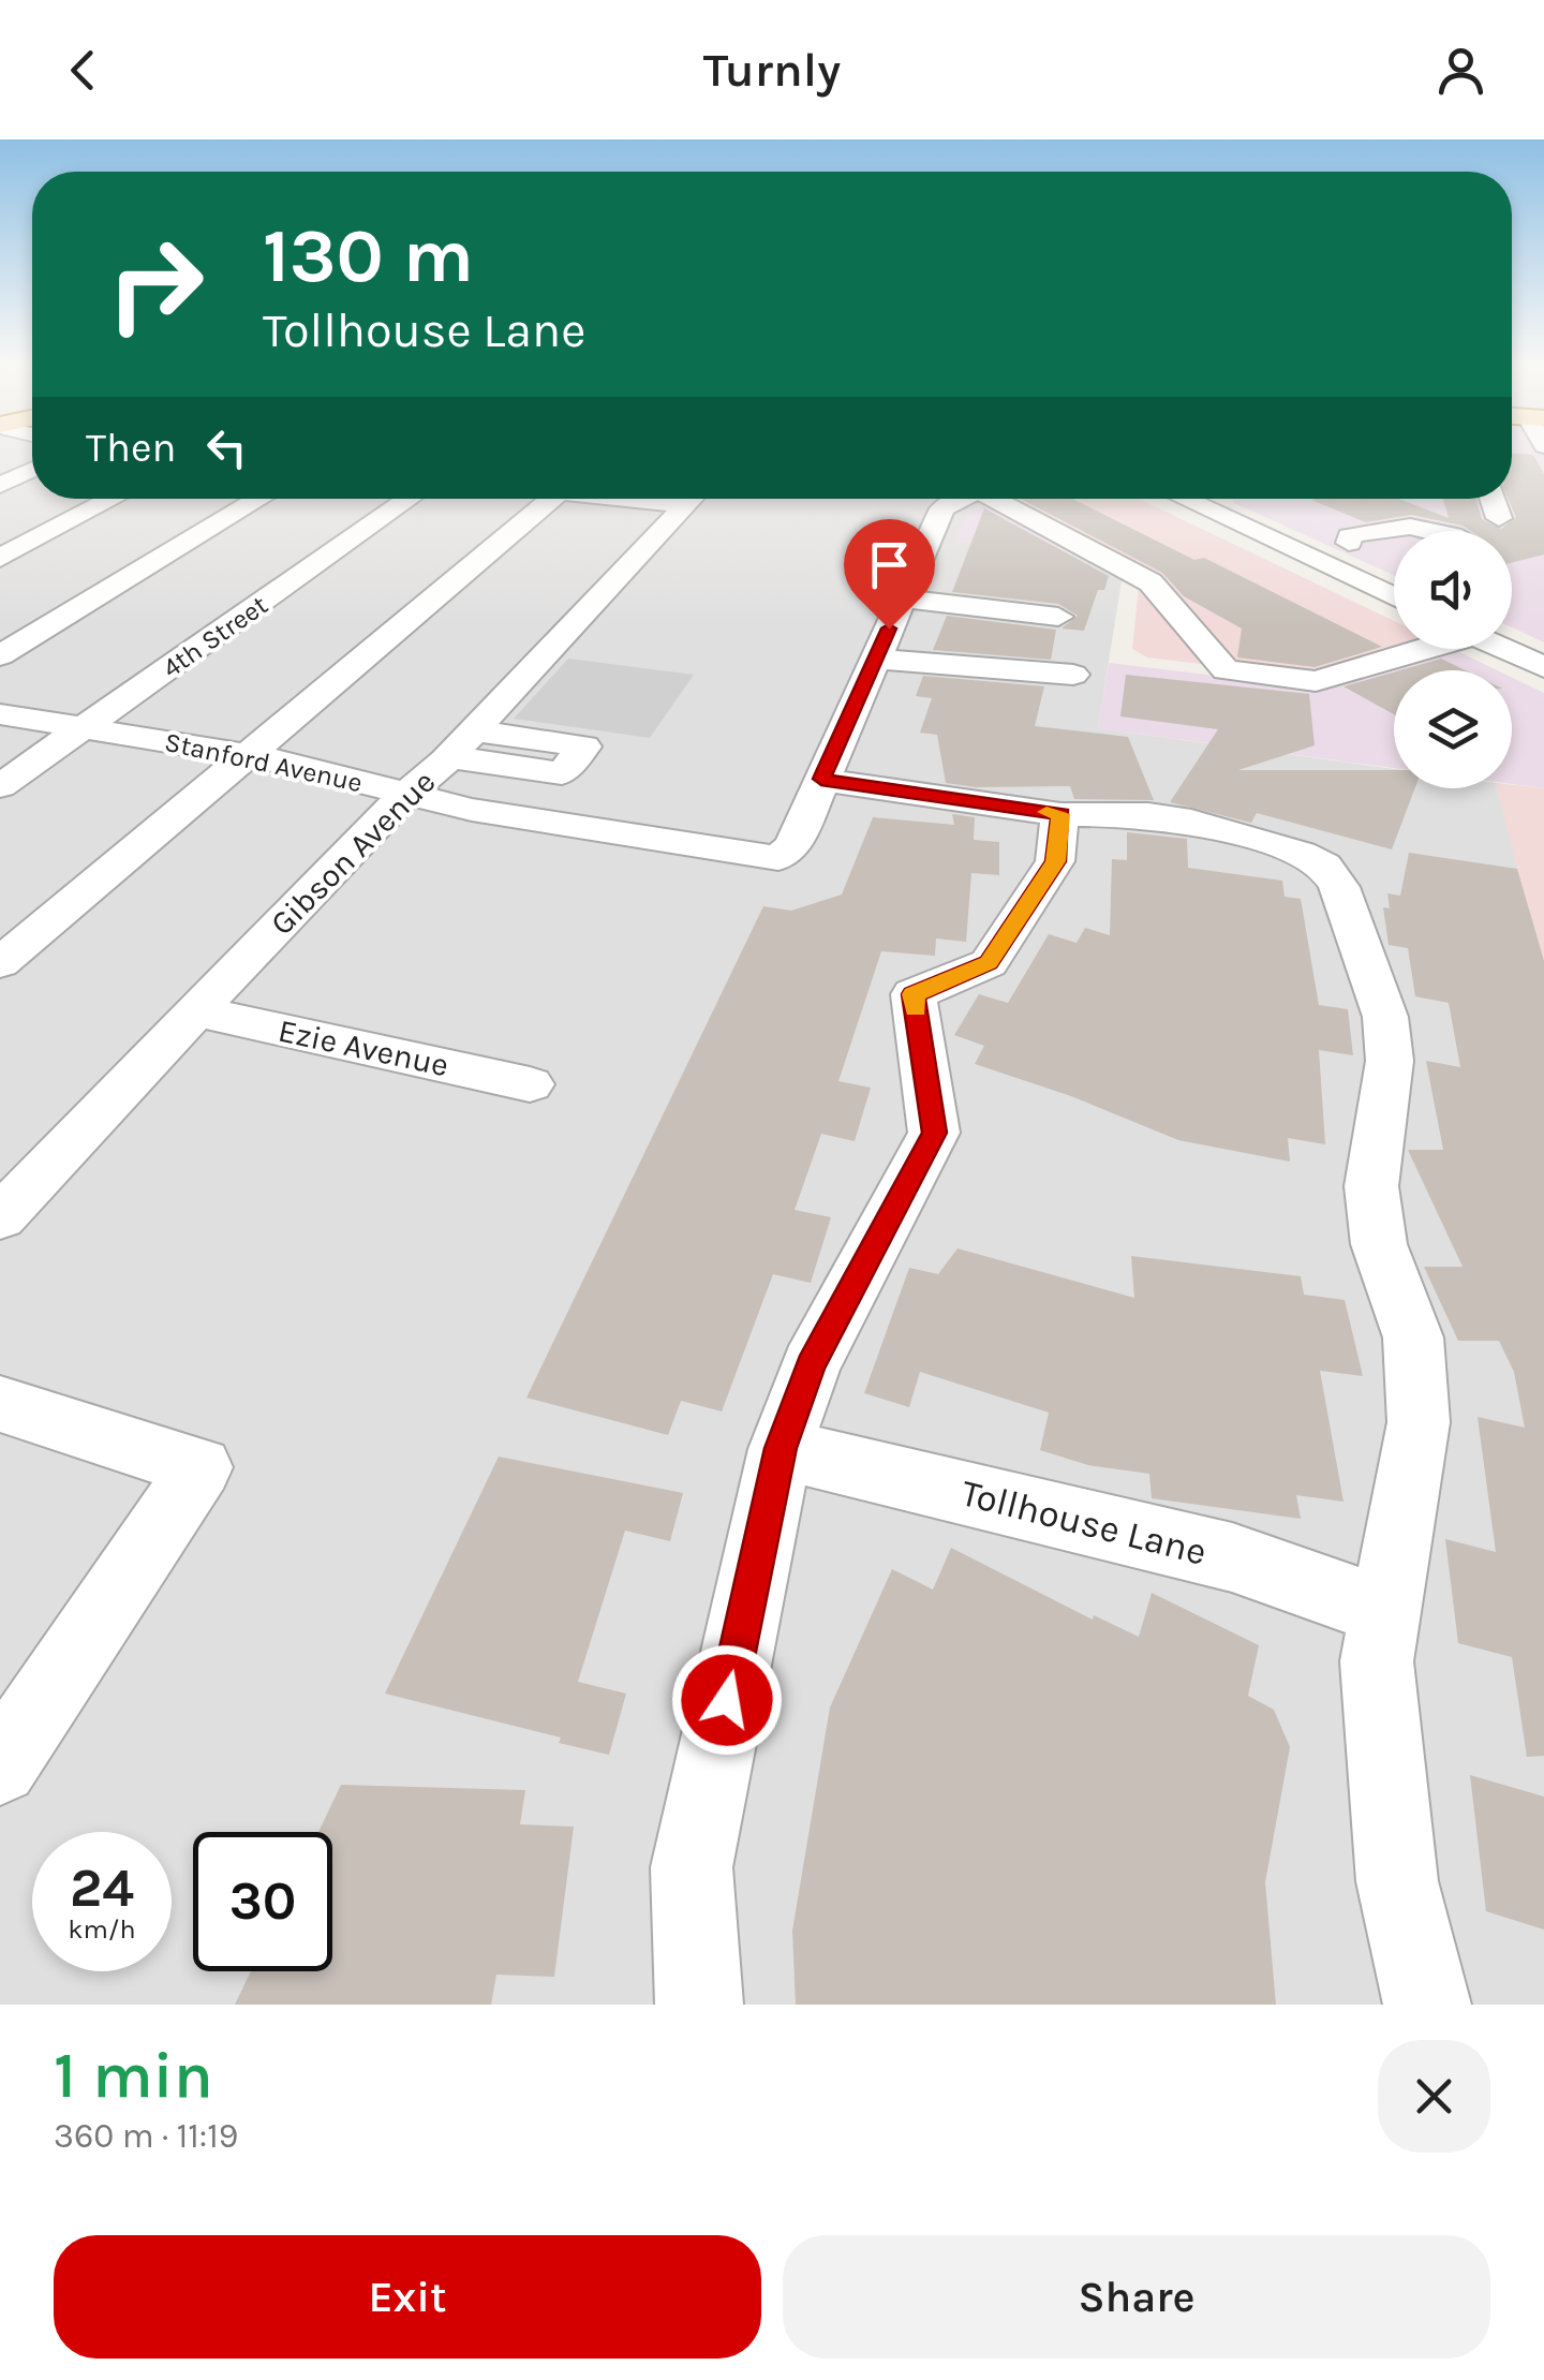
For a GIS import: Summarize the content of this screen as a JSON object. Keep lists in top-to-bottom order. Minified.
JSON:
{"streets":{"street":["4th Street","Stanford Avenue","Gibson Avenue","Ezie Avenue","Tollhouse Lane"]},"crossings":[["4th Street","Stanford Avenue"],["Stanford Avenue","Gibson Avenue"],["Gibson Avenue","Ezie Avenue"]],"page":{"header":"Turnly","turn":["130 m","Tollhouse Lane"],"then":"Then","speed":"24 km/h","limit":"30","heading":["1 min","360 m · 11:19"],"buttons":["Exit","Share"]}}
